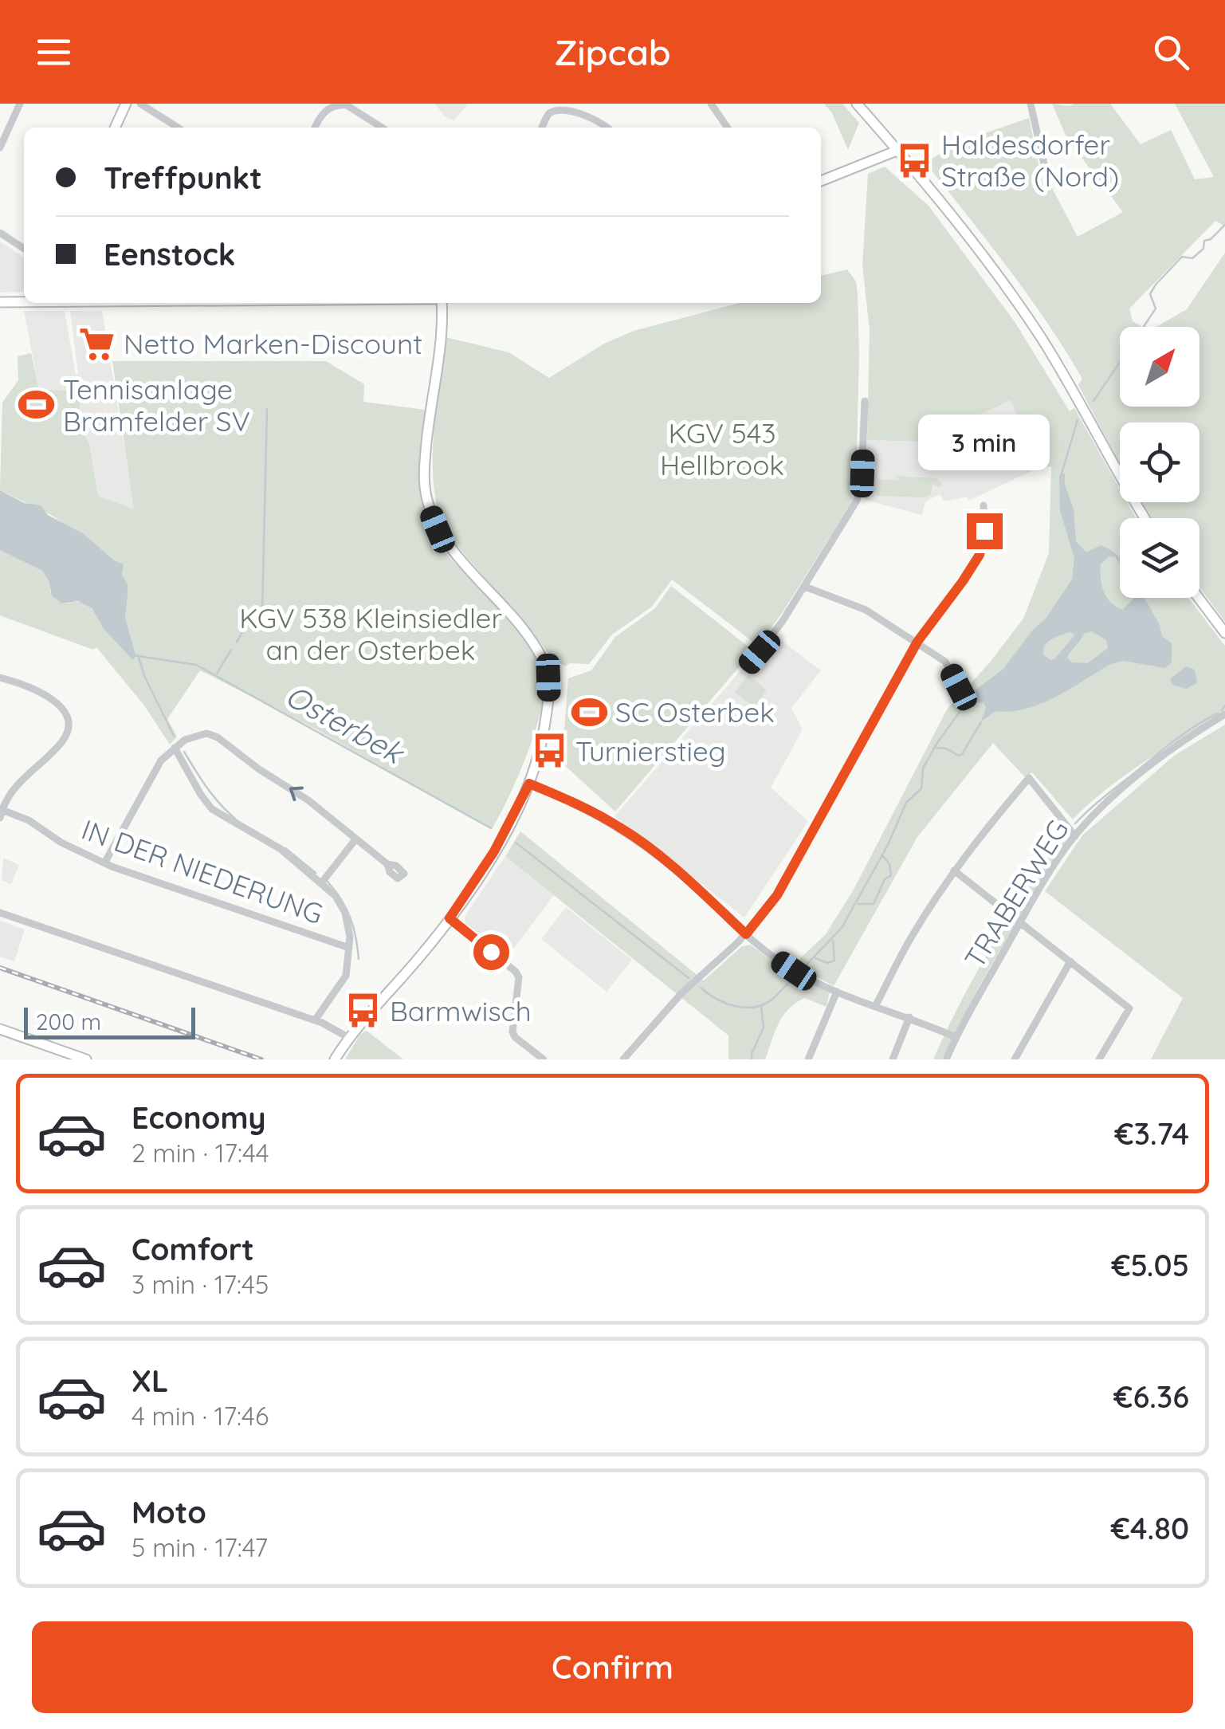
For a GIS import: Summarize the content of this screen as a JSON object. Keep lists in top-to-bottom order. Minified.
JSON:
{"streets":{"street":["IN DER NIEDERUNG","TRABERWEG"]},"water":["Osterbek"],"parks":["KGV 543 Hellbrook","KGV 538 Kleinsiedler an der Osterbek"],"places":{"bus stop":["Haldesdorfer Straße (Nord)","Turnierstieg","Barmwisch"],"supermarket":["Netto Marken-Discount"],"sports":["Tennisanlage Bramfelder SV","SC Osterbek"]},"scale_bar":"200 m","north":"top right","page":{"header":"Zipcab","banner":["Treffpunkt","Eenstock"],"bubble":"3 min","scale":"200 m","list":[{"name":"Economy","note":"2 min · 17:44","value":"€3.74"},{"name":"Comfort","note":"3 min · 17:45","value":"€5.05"},{"name":"XL","note":"4 min · 17:46","value":"€6.36"},{"name":"Moto","note":"5 min · 17:47","value":"€4.80"}],"buttons":"Confirm"}}
